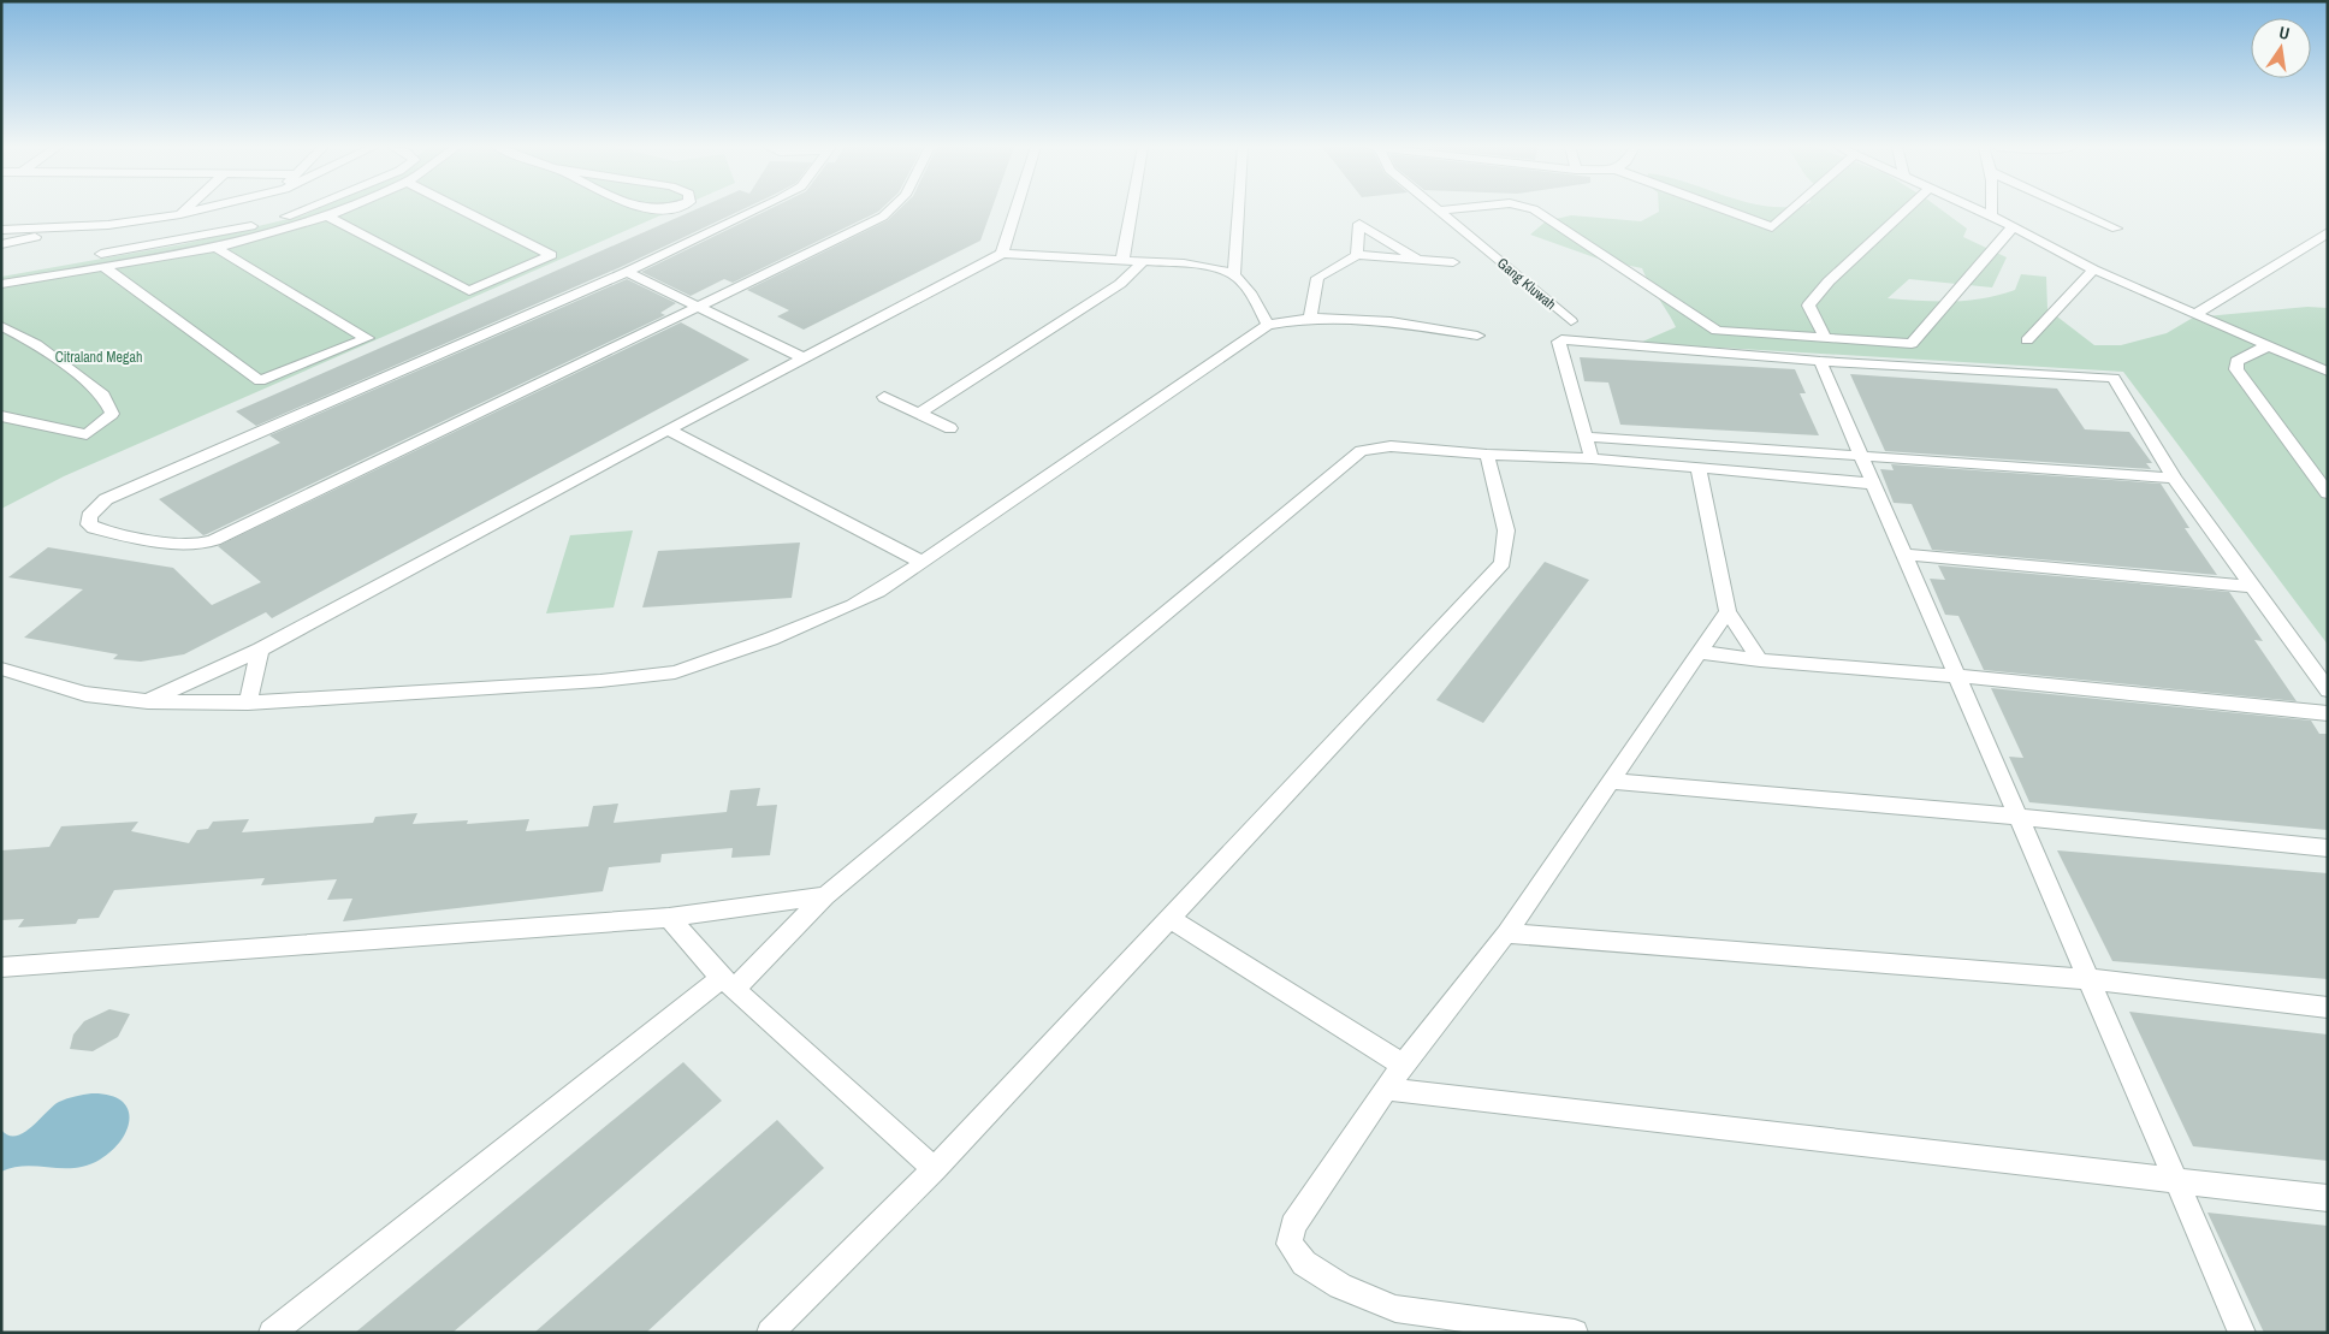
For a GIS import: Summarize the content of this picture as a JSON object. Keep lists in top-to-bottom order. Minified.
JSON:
{"streets":{"street":["Gang Kluwah"]},"parks":["Citraland Megah"],"north":"top"}
